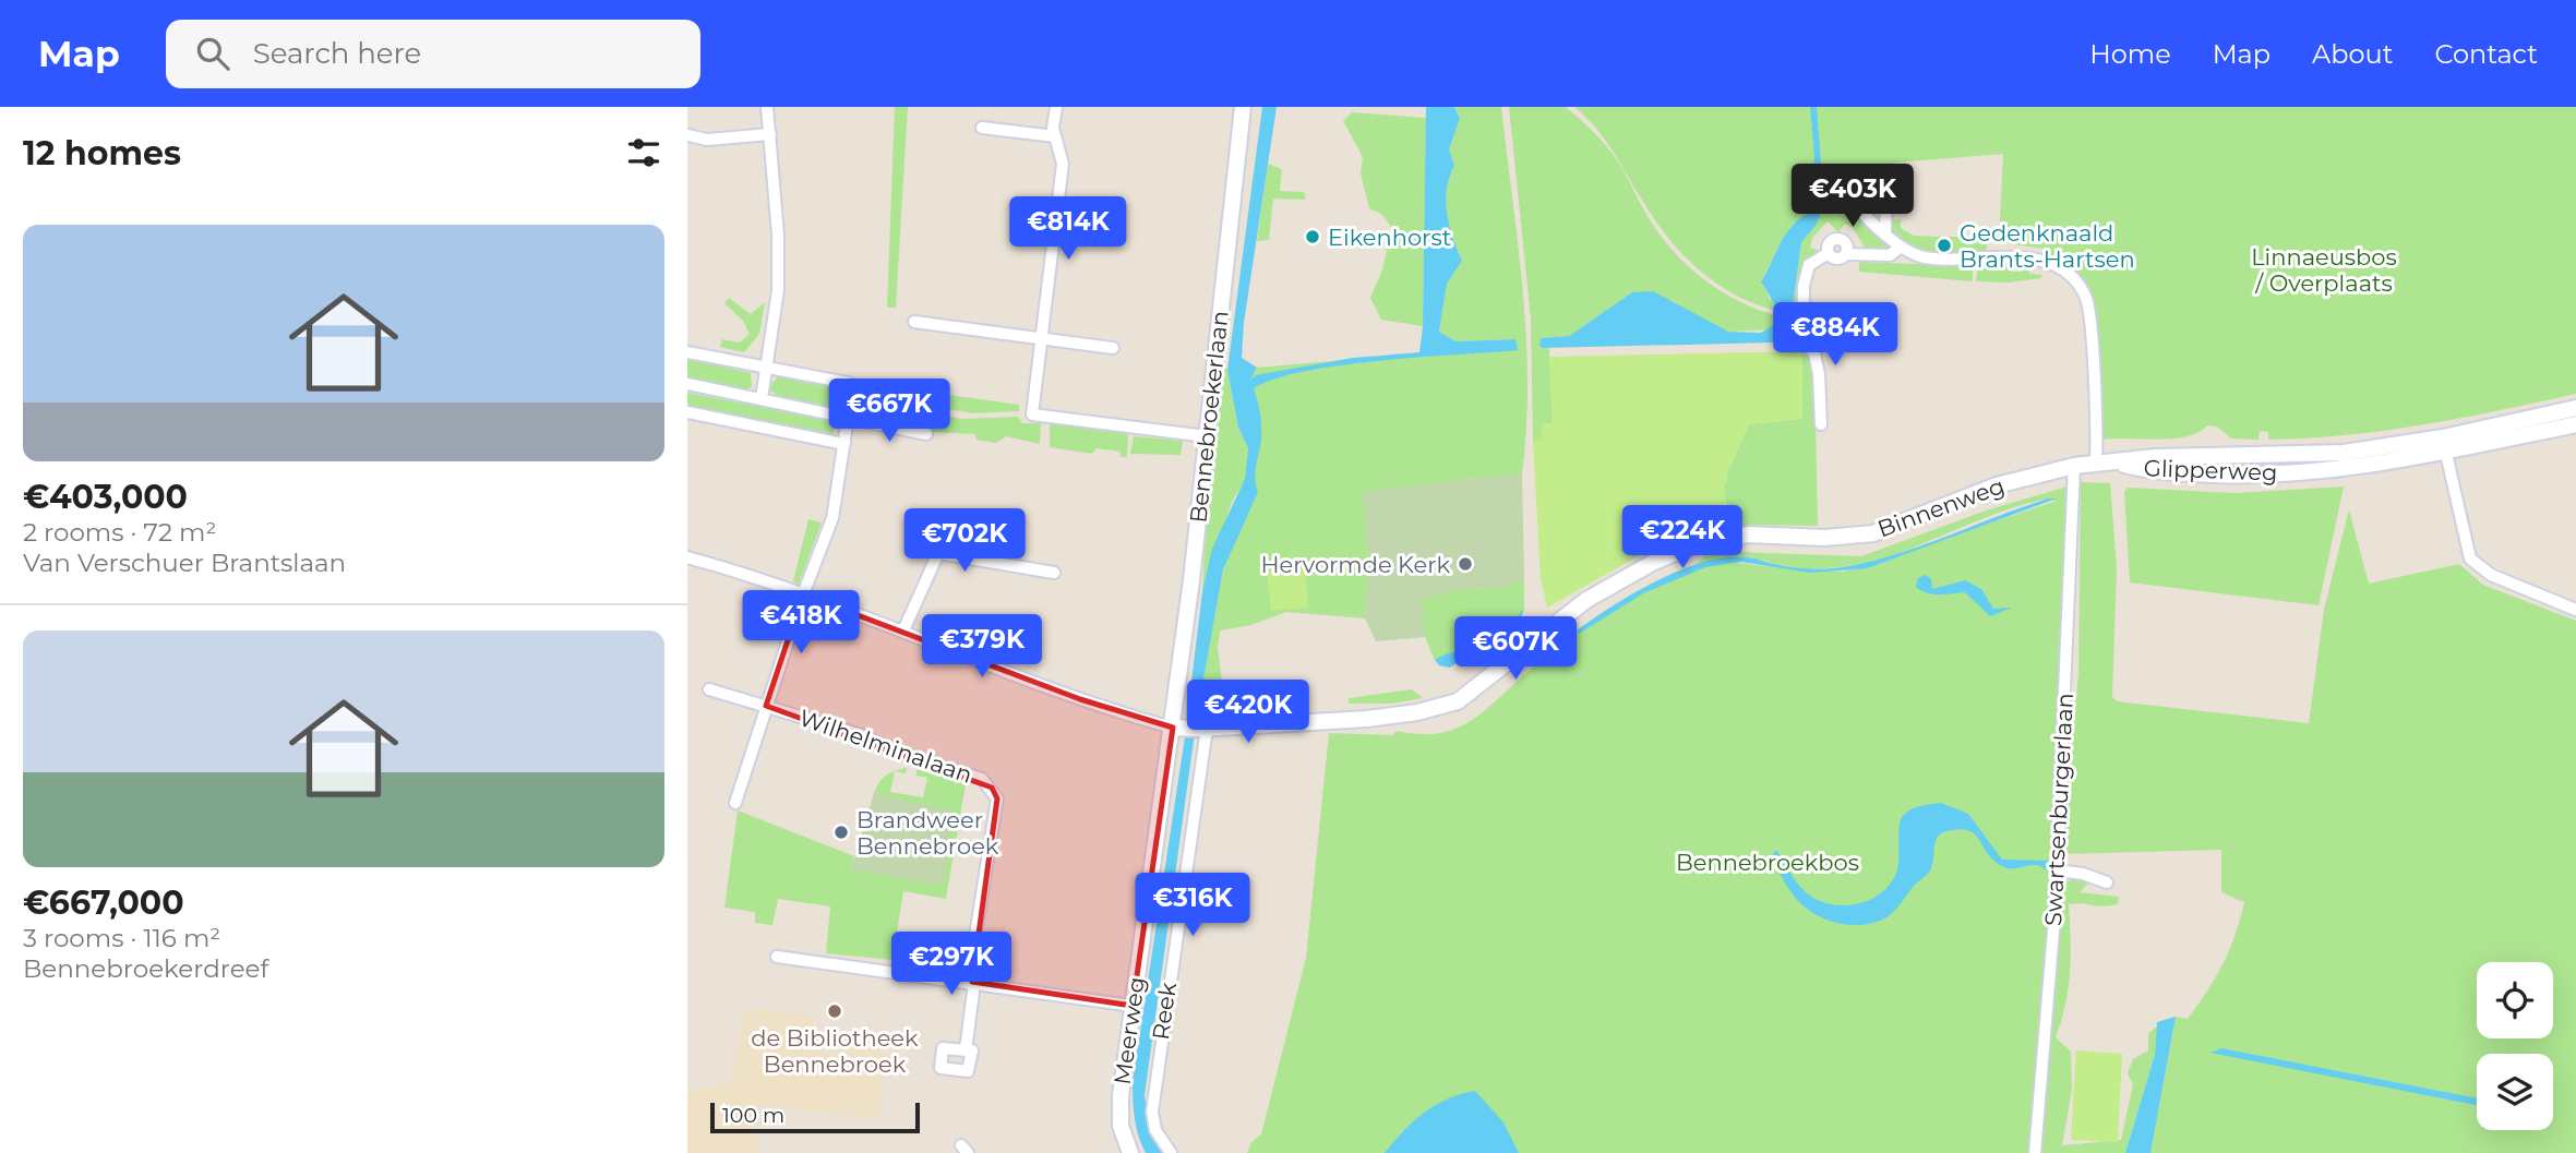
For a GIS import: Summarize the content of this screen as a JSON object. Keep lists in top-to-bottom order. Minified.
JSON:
{"streets":{"street":["Bennebroekerlaan","Glipperweg","Binnenweg","Wilhelminalaan","Swartsenburgerlaan","Reek","Meerweg"]},"crossings":[["Bennebroekerlaan","Binnenweg"],["Bennebroekerlaan","Reek"],["Bennebroekerlaan","Meerweg"],["Glipperweg","Binnenweg"],["Binnenweg","Swartsenburgerlaan"],["Binnenweg","Reek"],["Binnenweg","Meerweg"],["Reek","Meerweg"]],"parks":["Linnaeusbos / Overplaats","Bennebroekbos"],"places":["Eikenhorst","Gedenknaald Brants-Hartsen","Hervormde Kerk","Brandweer Bennebroek","de Bibliotheek Bennebroek"],"scale_bar":"100 m","page":{"header":"Map","search":"Search here","nav":["Home","Map","About","Contact"],"heading":"12 homes","price":["€403K","€814K","€884K","€667K","€224K","€702K","€418K","€379K","€607K","€420K","€316K","€297K"],"list":[{"name":"€403,000","note":"2 rooms · 72 m² · Van Verschuer Brantslaan"},{"name":"€667,000","note":"3 rooms · 116 m² · Bennebroekerdreef"}],"scale":"100 m"}}
